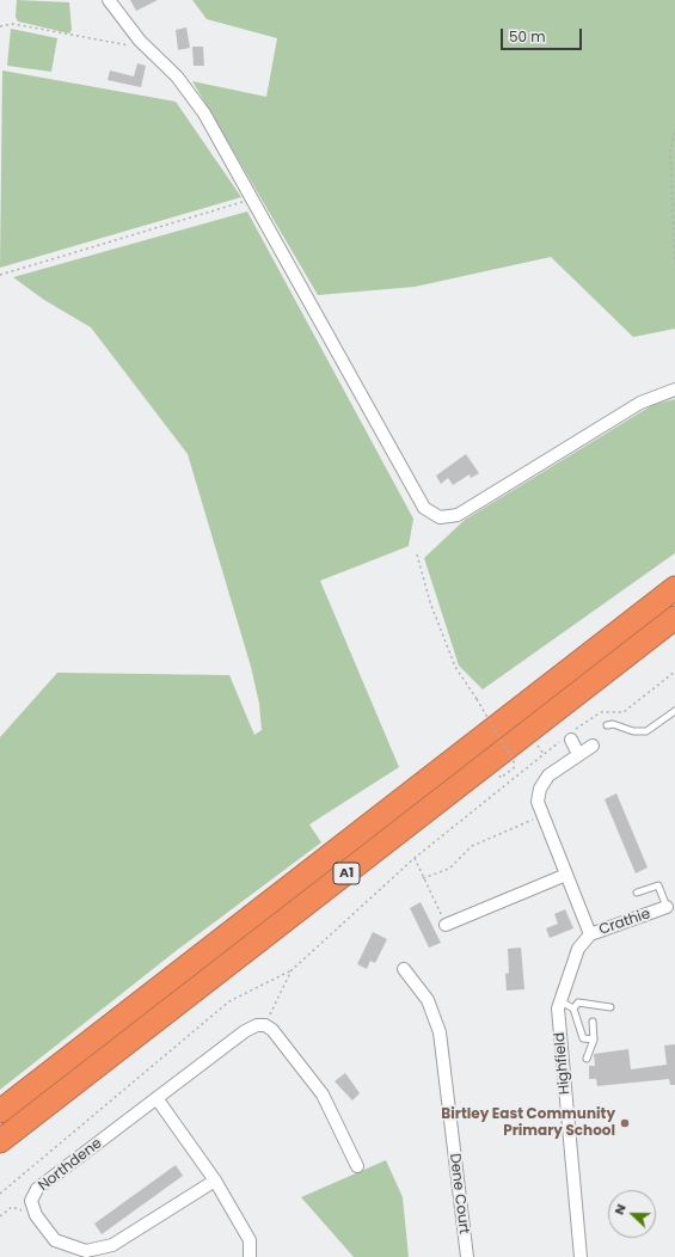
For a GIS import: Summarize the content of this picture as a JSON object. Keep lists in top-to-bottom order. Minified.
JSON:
{"streets":{"highway":["A1"],"street":["Crathie","Highfield","Northdene","Dene Court"]},"crossings":[["Crathie","Highfield"]],"places":["Birtley East Community Primary School"],"scale_bar":"50 m","north":"left"}
